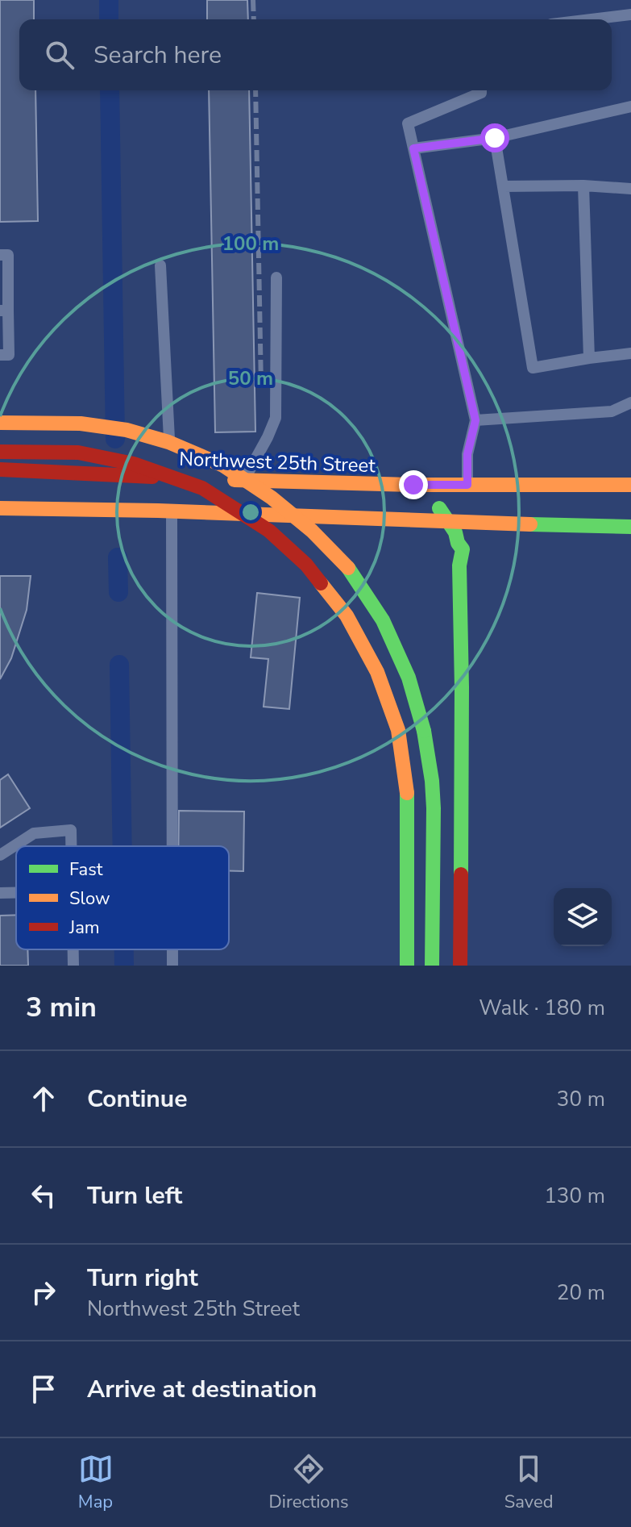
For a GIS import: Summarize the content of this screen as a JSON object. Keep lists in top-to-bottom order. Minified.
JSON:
{"streets":{"main road":["Northwest 25th Street"]},"legend":["Fast","Slow","Jam"],"page":{"search":"Search here","heading":["3 min","Walk · 180 m"],"list":[["Continue","30 m"],["Turn left","130 m"],["Turn right","Northwest 25th Street","20 m"],"Arrive at destination"],"nav":["Map","Directions","Saved"]},"rings":["100 m","50 m"]}
